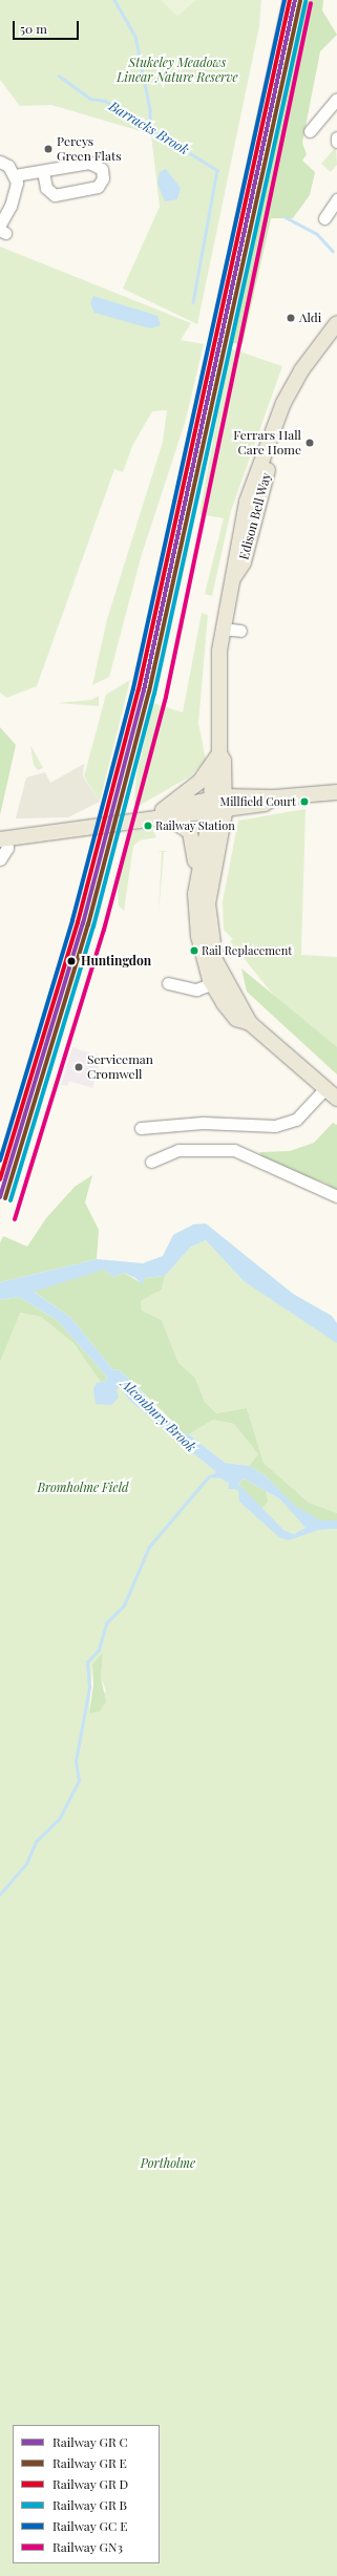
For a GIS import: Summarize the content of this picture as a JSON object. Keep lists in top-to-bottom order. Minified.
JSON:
{"streets":{"main road":["Edison Bell Way"]},"water":["Barracks Brook","Alconbury Brook"],"parks":["Stukeley Meadows Linear Nature Reserve","Bromholme Field","Portholme"],"places":["Percys Green Flats","Aldi","Ferrars Hall Care Home","Millfield Court","Railway Station","Rail Replacement","Huntingdon","Serviceman Cromwell"],"lines":["rail line GN3"],"legend":["Railway GR C","Railway GR E","Railway GR D","Railway GR B","Railway GC E","Railway GN3"],"scale_bar":"50 m"}
